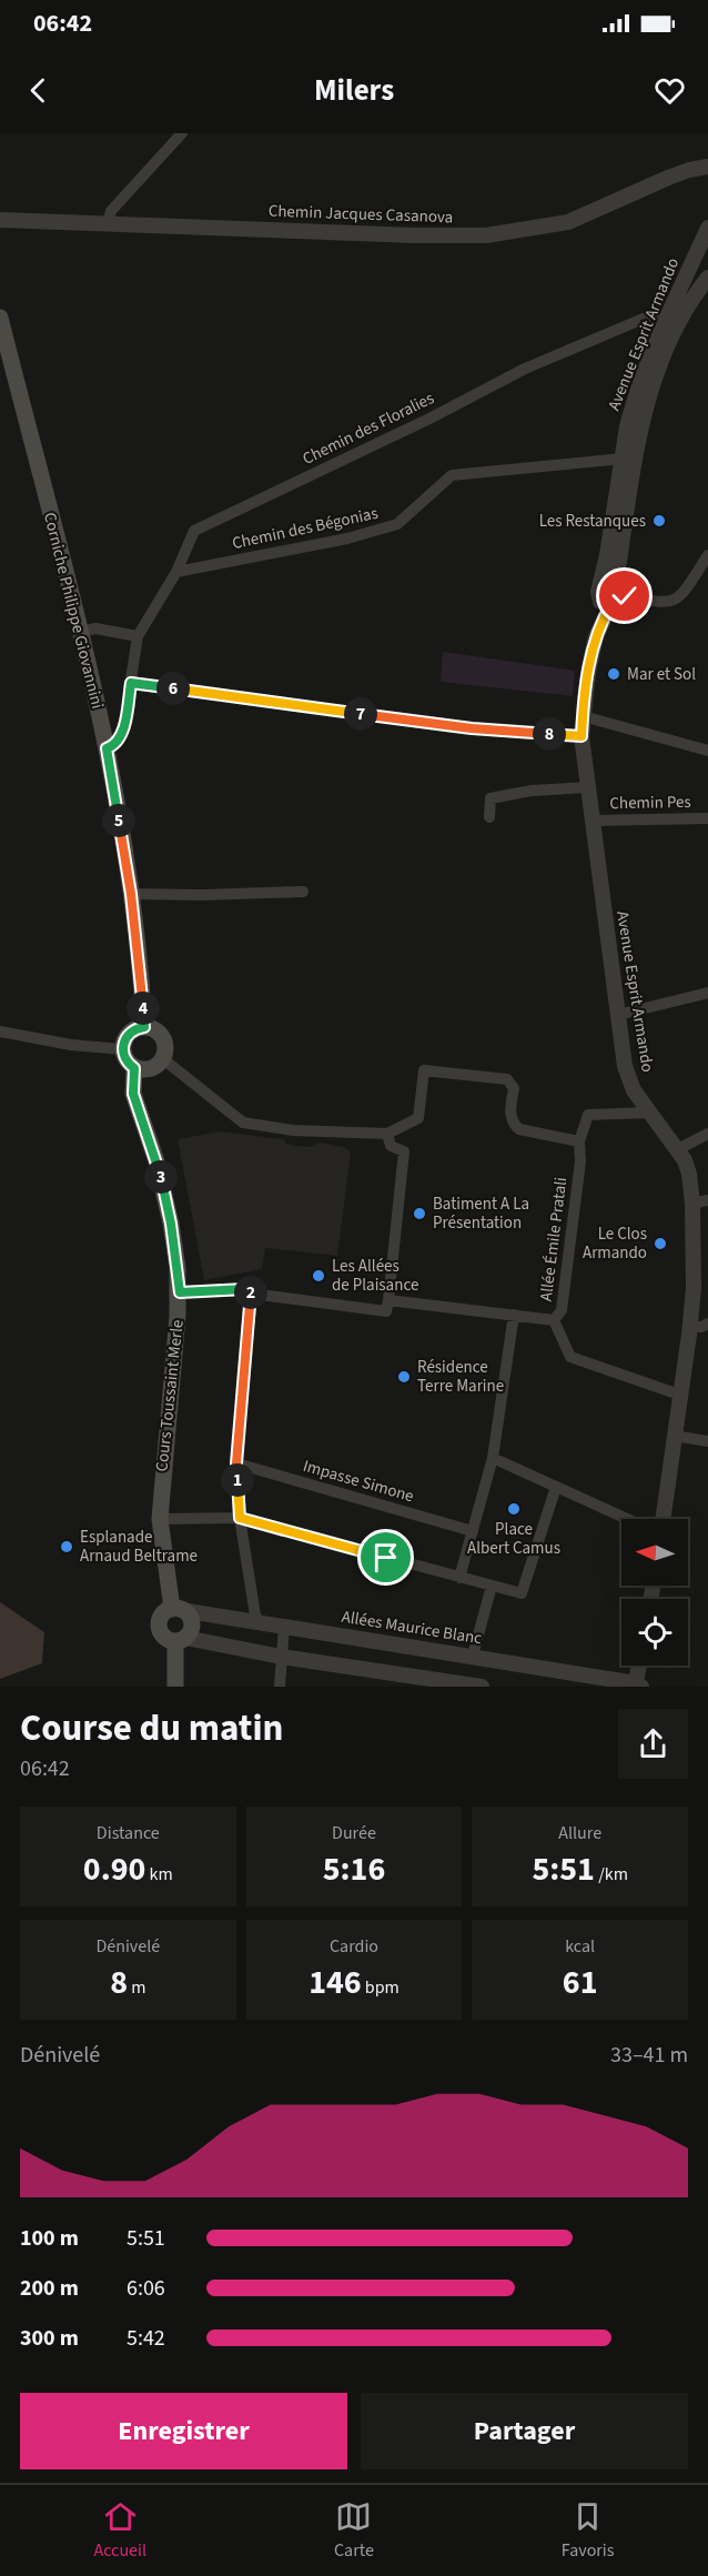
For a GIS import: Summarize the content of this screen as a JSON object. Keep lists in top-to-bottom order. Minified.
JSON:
{"streets":{"main road":["Corniche Philippe Giovannini","Cours Toussaint Merle"],"street":["Chemin Jacques Casanova","Avenue Esprit Armando","Chemin des Floralies","Chemin des Bégonias","Chemin Pes","Allée Émile Pratali","Impasse Simone","Allées Maurice Blanc"]},"crossings":[["Avenue Esprit Armando","Chemin des Floralies"],["Avenue Esprit Armando","Chemin des Bégonias"],["Avenue Esprit Armando","Chemin Pes"],["Chemin des Floralies","Chemin des Bégonias"],["Corniche Philippe Giovannini","Cours Toussaint Merle"],["Cours Toussaint Merle","Allées Maurice Blanc"]],"places":["Les Restanques","Mar et Sol","Batiment A La Présentation","Le Clos Armando","Les Allées de Plaisance","Résidence Terre Marine","Place Albert Camus","Esplanade Arnaud Beltrame"],"north":"left","page":{"status":"06:42","header":"Milers","pins":["6","7","8","5","4","3","2","1"],"heading":["Course du matin","06:42"],"stats":[["Distance","0.90 km"],["Durée","5:16"],["Allure","5:51 /km"],["Dénivelé","8 m"],["Cardio","146 bpm"],["kcal","61"]],"chart":["Dénivelé","33–41 m"],"list":[{"name":"100 m","note":"5:51"},{"name":"200 m","note":"6:06"},{"name":"300 m","note":"5:42"}],"buttons":["Enregistrer","Partager"],"tabs":["Accueil","Carte","Favoris"]}}
